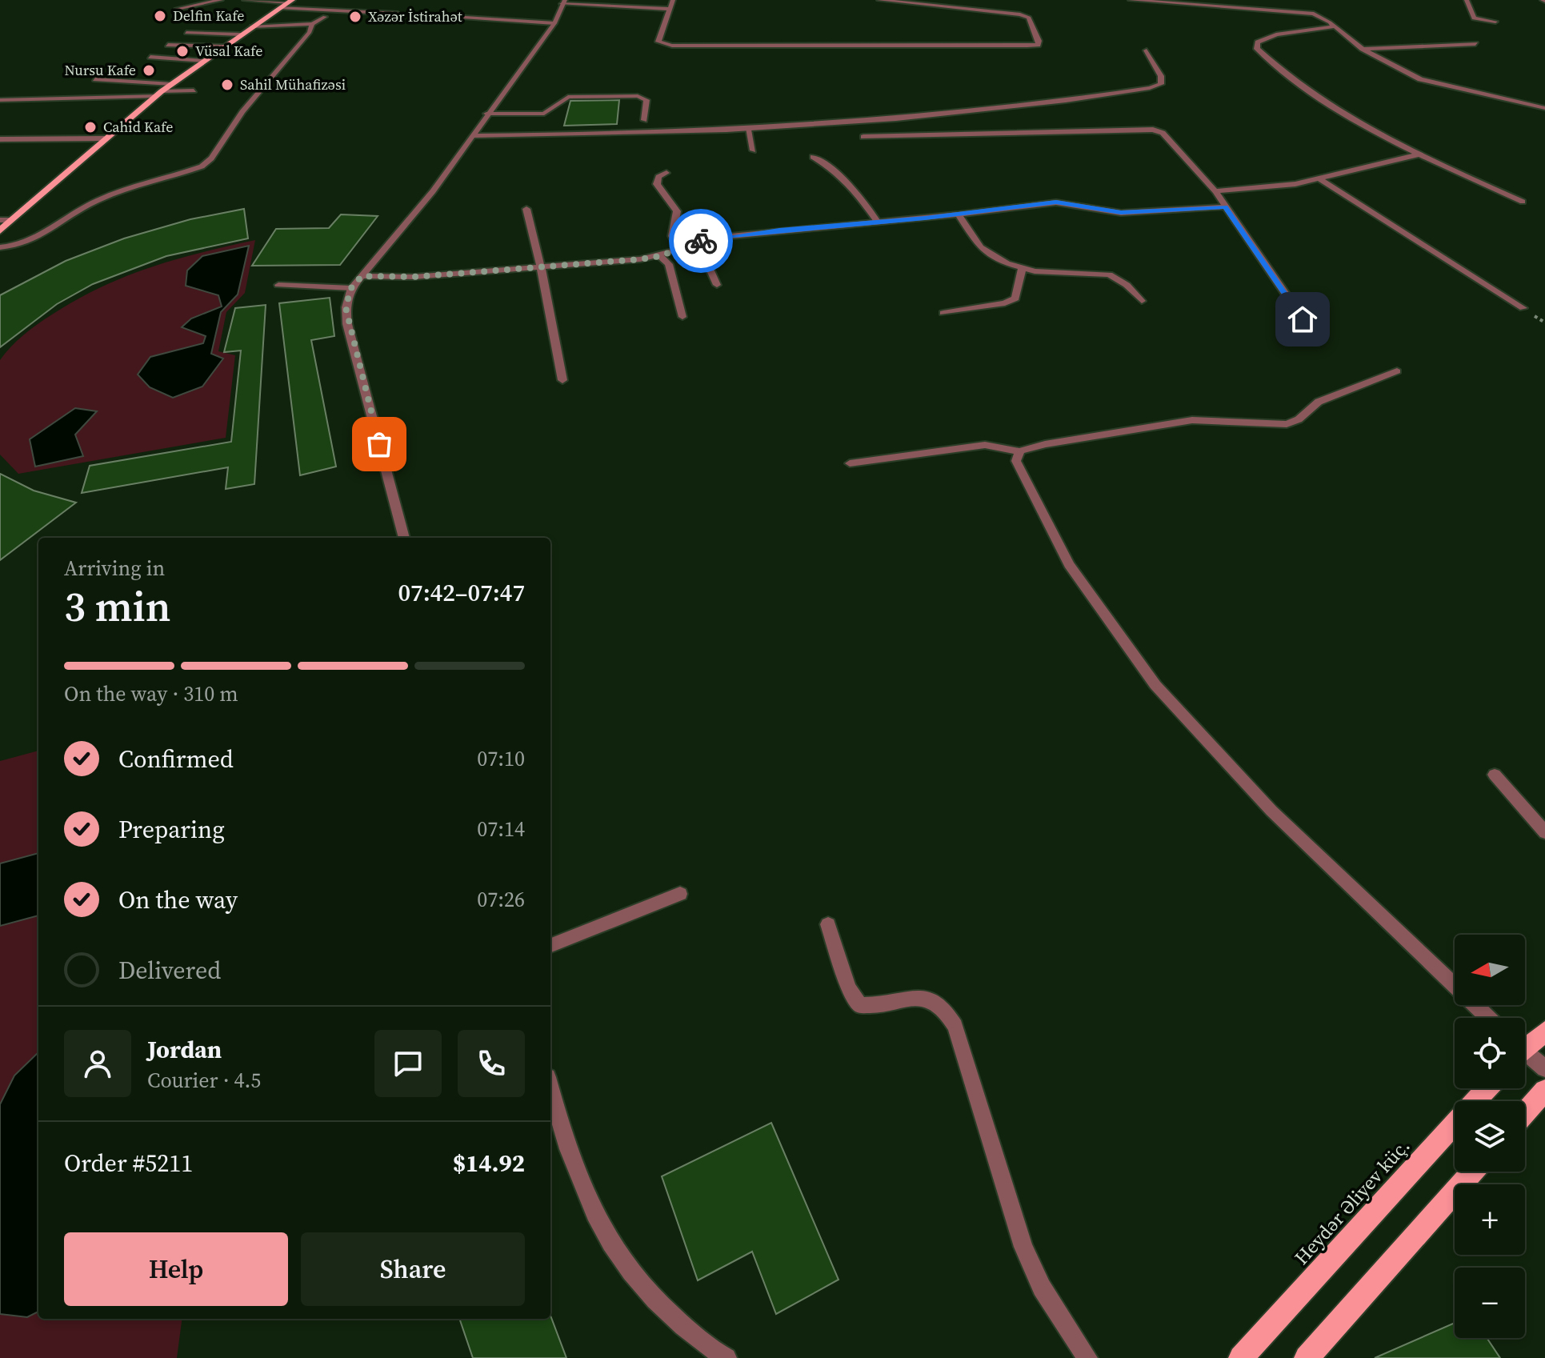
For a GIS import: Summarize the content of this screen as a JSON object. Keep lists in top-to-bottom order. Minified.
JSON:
{"streets":{"main road":["Heydər Əliyev küç."]},"places":["Delfin Kafe","Xəzər İstirahət","Vüsal Kafe","Nursu Kafe","Sahil Mühafizəsi","Cahid Kafe"],"north":"left","page":{"heading":["3 min","Arriving in","07:42–07:47"],"panel":["Jordan","Courier · 4.5","Order #5211","$14.92"],"bar":"On the way · 310 m","list":[["Confirmed","07:10"],["Preparing","07:14"],["On the way","07:26"],"Delivered"],"map_buttons":["+","−"],"buttons":["Help","Share"]}}
